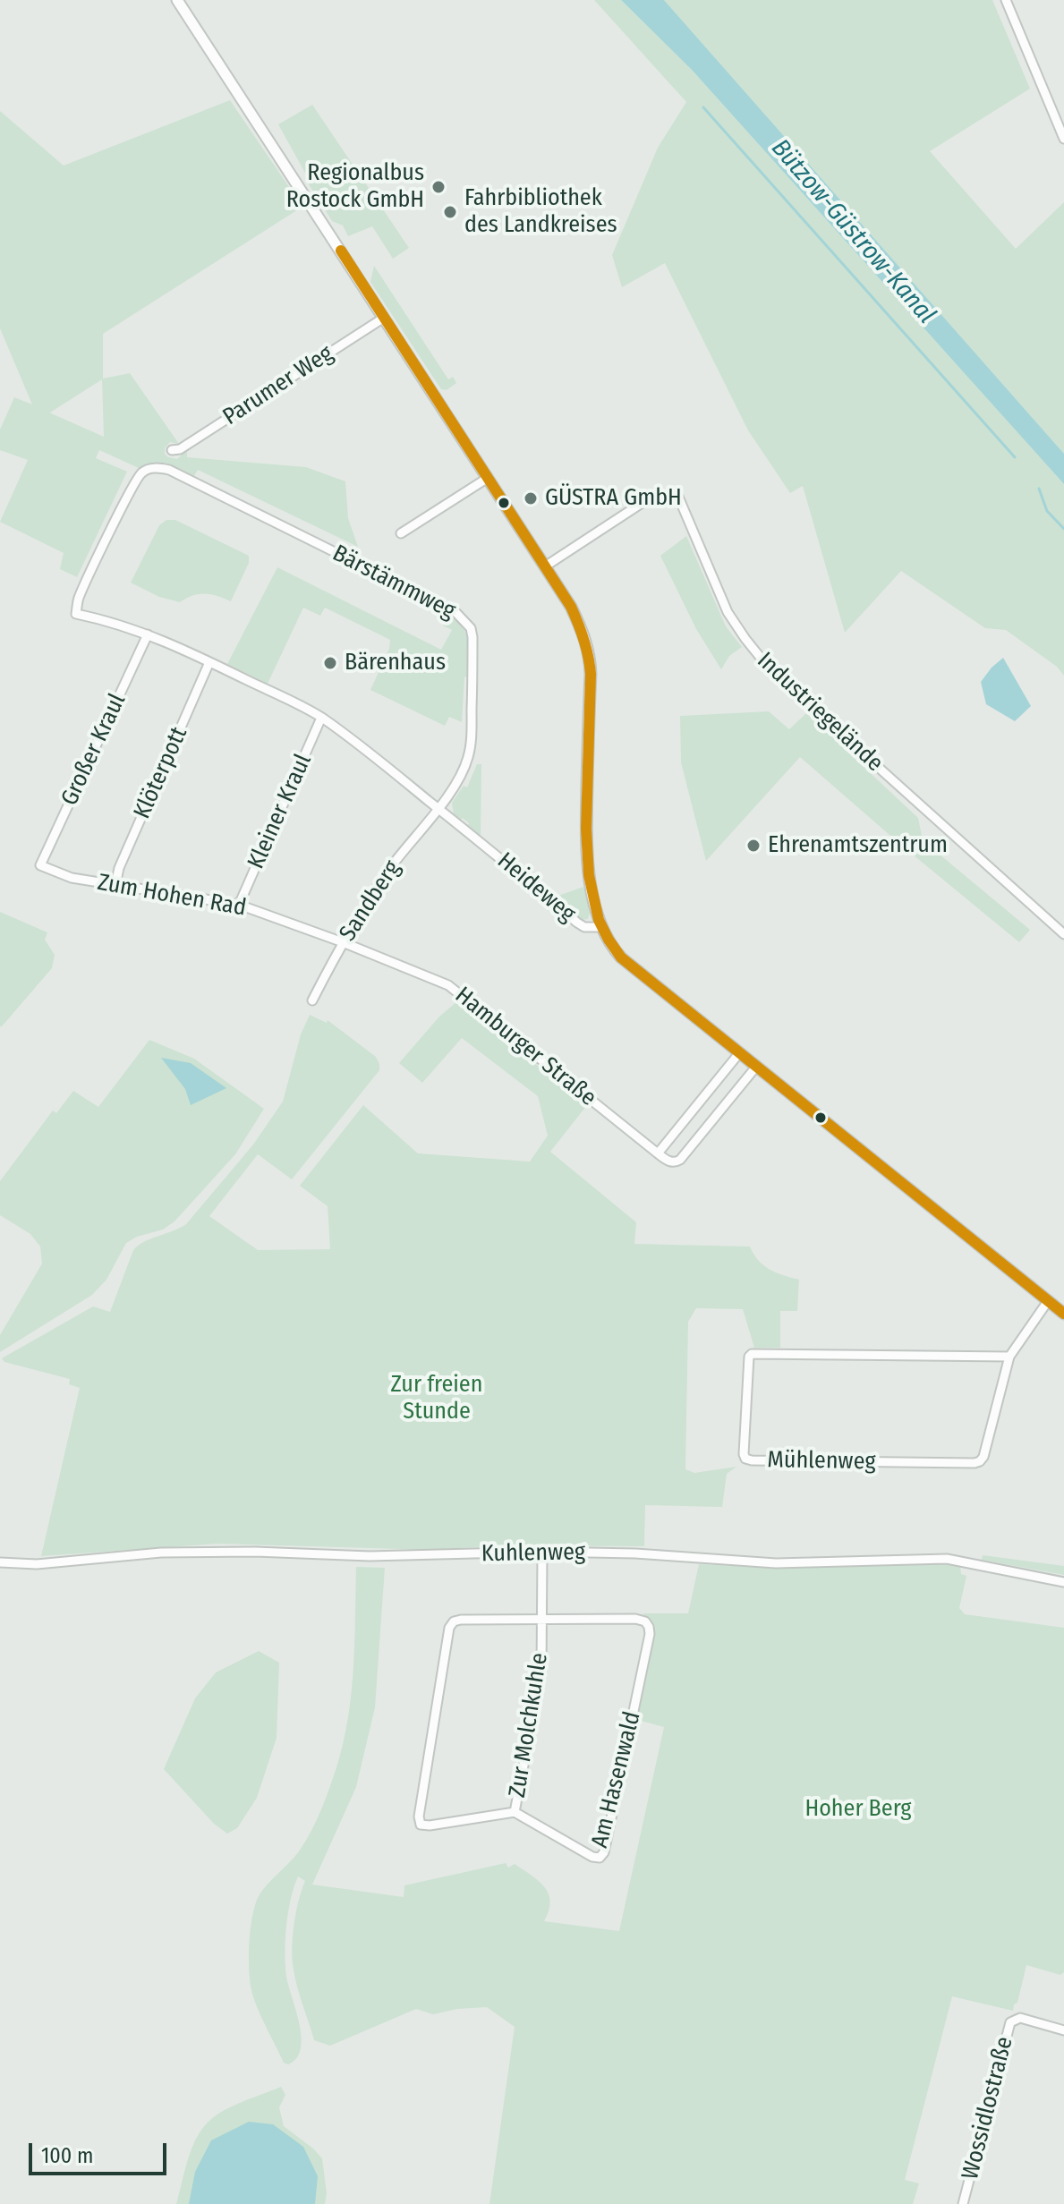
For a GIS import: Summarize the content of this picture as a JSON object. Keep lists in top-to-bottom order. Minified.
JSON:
{"streets":{"street":["Parumer Weg","Bärstämmweg","Industriegelände","Großer Kraul","Klöterpott","Kleiner Kraul","Heideweg","Zum Hohen Rad","Sandberg","Hamburger Straße","Mühlenweg","Kuhlenweg","Zur Molchkuhle","Am Hasenwald","Wossidlostraße"]},"crossings":[["Bärstämmweg","Großer Kraul"],["Bärstämmweg","Klöterpott"],["Bärstämmweg","Kleiner Kraul"],["Bärstämmweg","Heideweg"],["Bärstämmweg","Sandberg"],["Großer Kraul","Zum Hohen Rad"],["Klöterpott","Zum Hohen Rad"],["Kleiner Kraul","Zum Hohen Rad"],["Heideweg","Sandberg"],["Heideweg","Mühlenweg"],["Zum Hohen Rad","Sandberg"],["Zum Hohen Rad","Hamburger Straße"],["Sandberg","Hamburger Straße"],["Kuhlenweg","Zur Molchkuhle"],["Zur Molchkuhle","Am Hasenwald"]],"water":["Bützow-Güstrow-Kanal"],"parks":["Zur freien Stunde","Hoher Berg"],"places":["Regionalbus Rostock GmbH","Fahrbibliothek des Landkreises","GÜSTRA GmbH","Bärenhaus","Ehrenamtszentrum"],"scale_bar":"100 m"}
